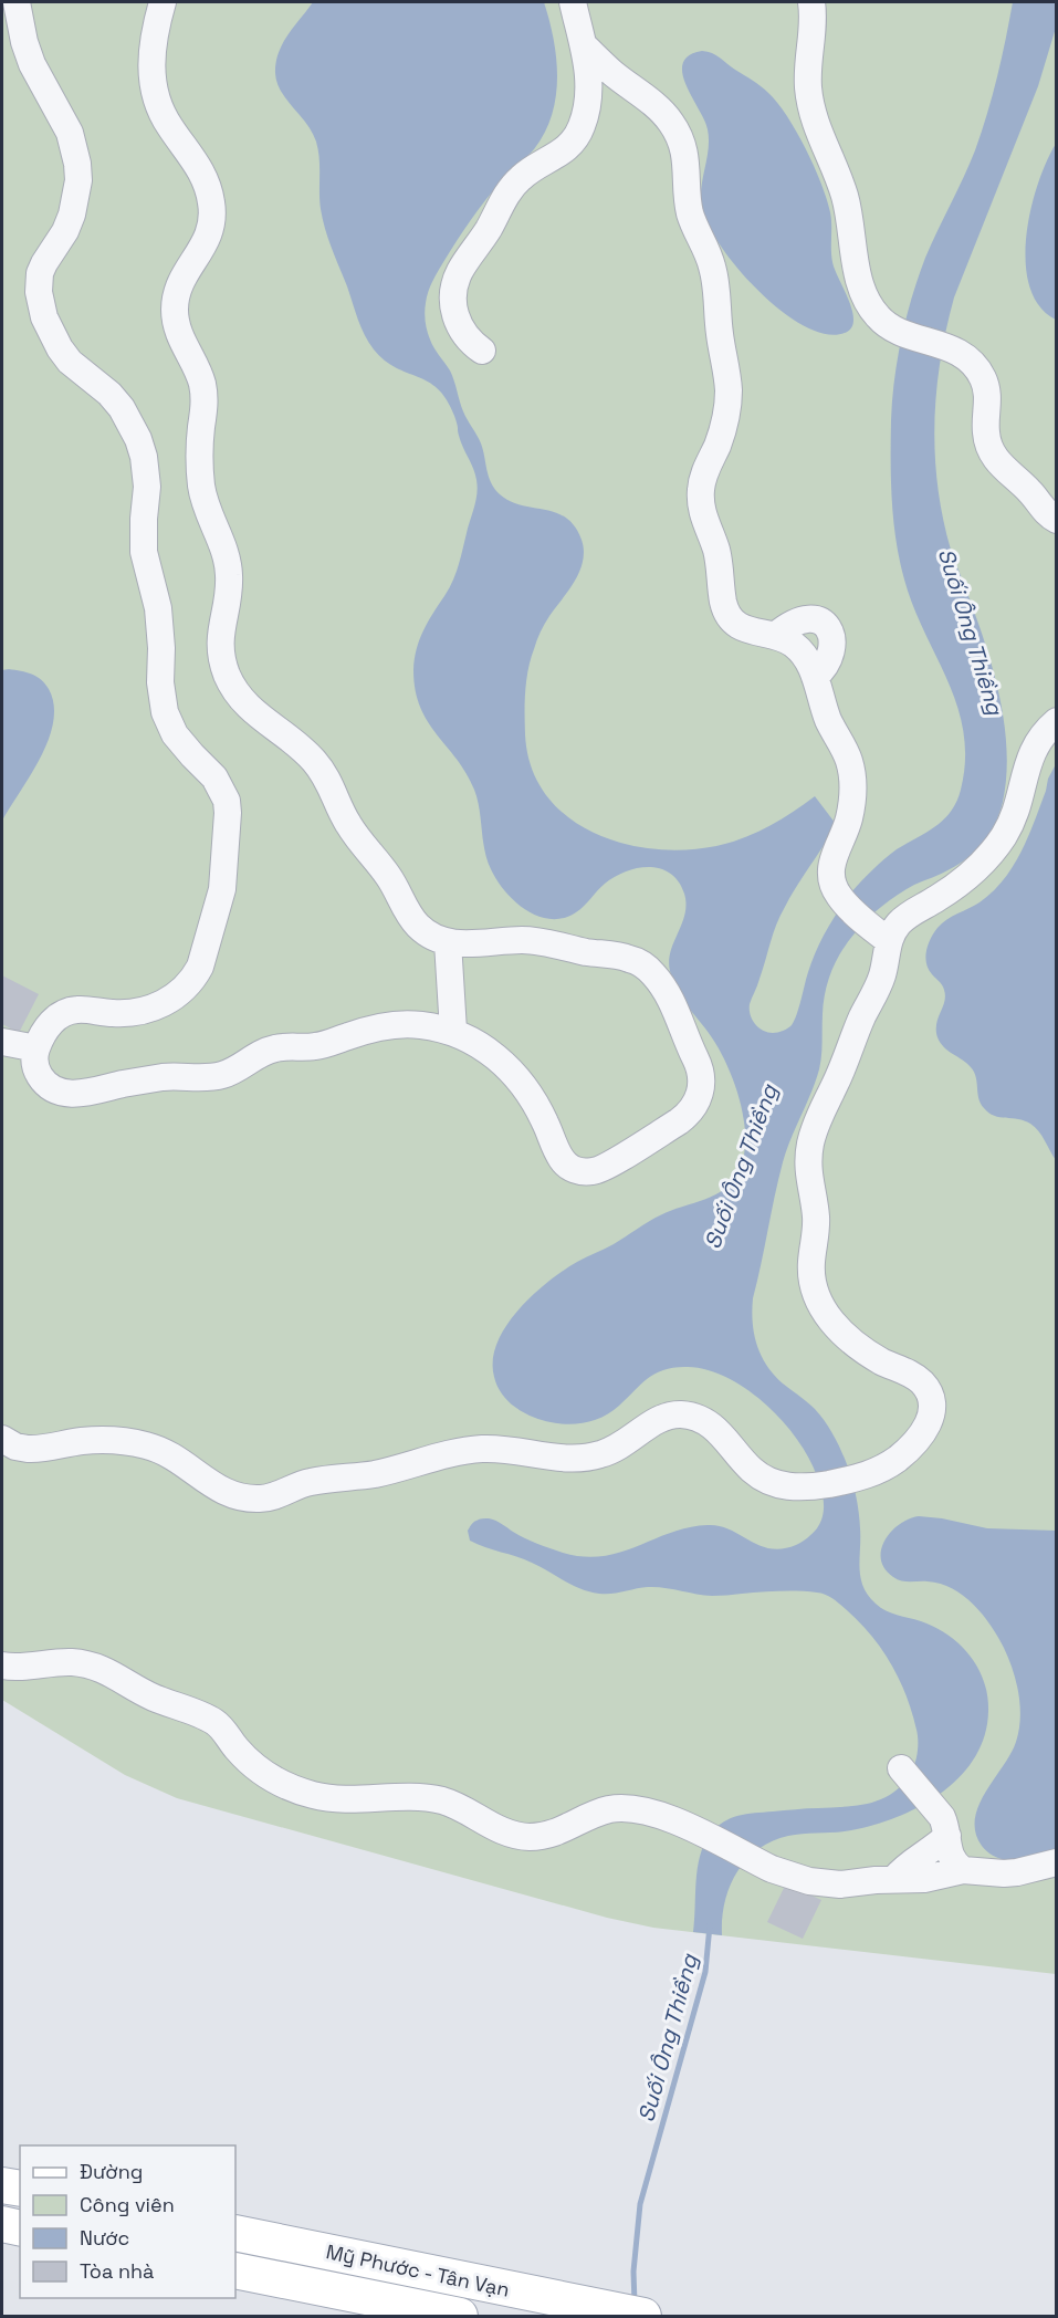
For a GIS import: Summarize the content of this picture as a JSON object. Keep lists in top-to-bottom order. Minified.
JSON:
{"streets":{"main road":["Mỹ Phước - Tân Vạn"]},"water":["Suối Ông Thiềng"],"legend":["Đường","Công viên","Nước","Tòa nhà"]}
